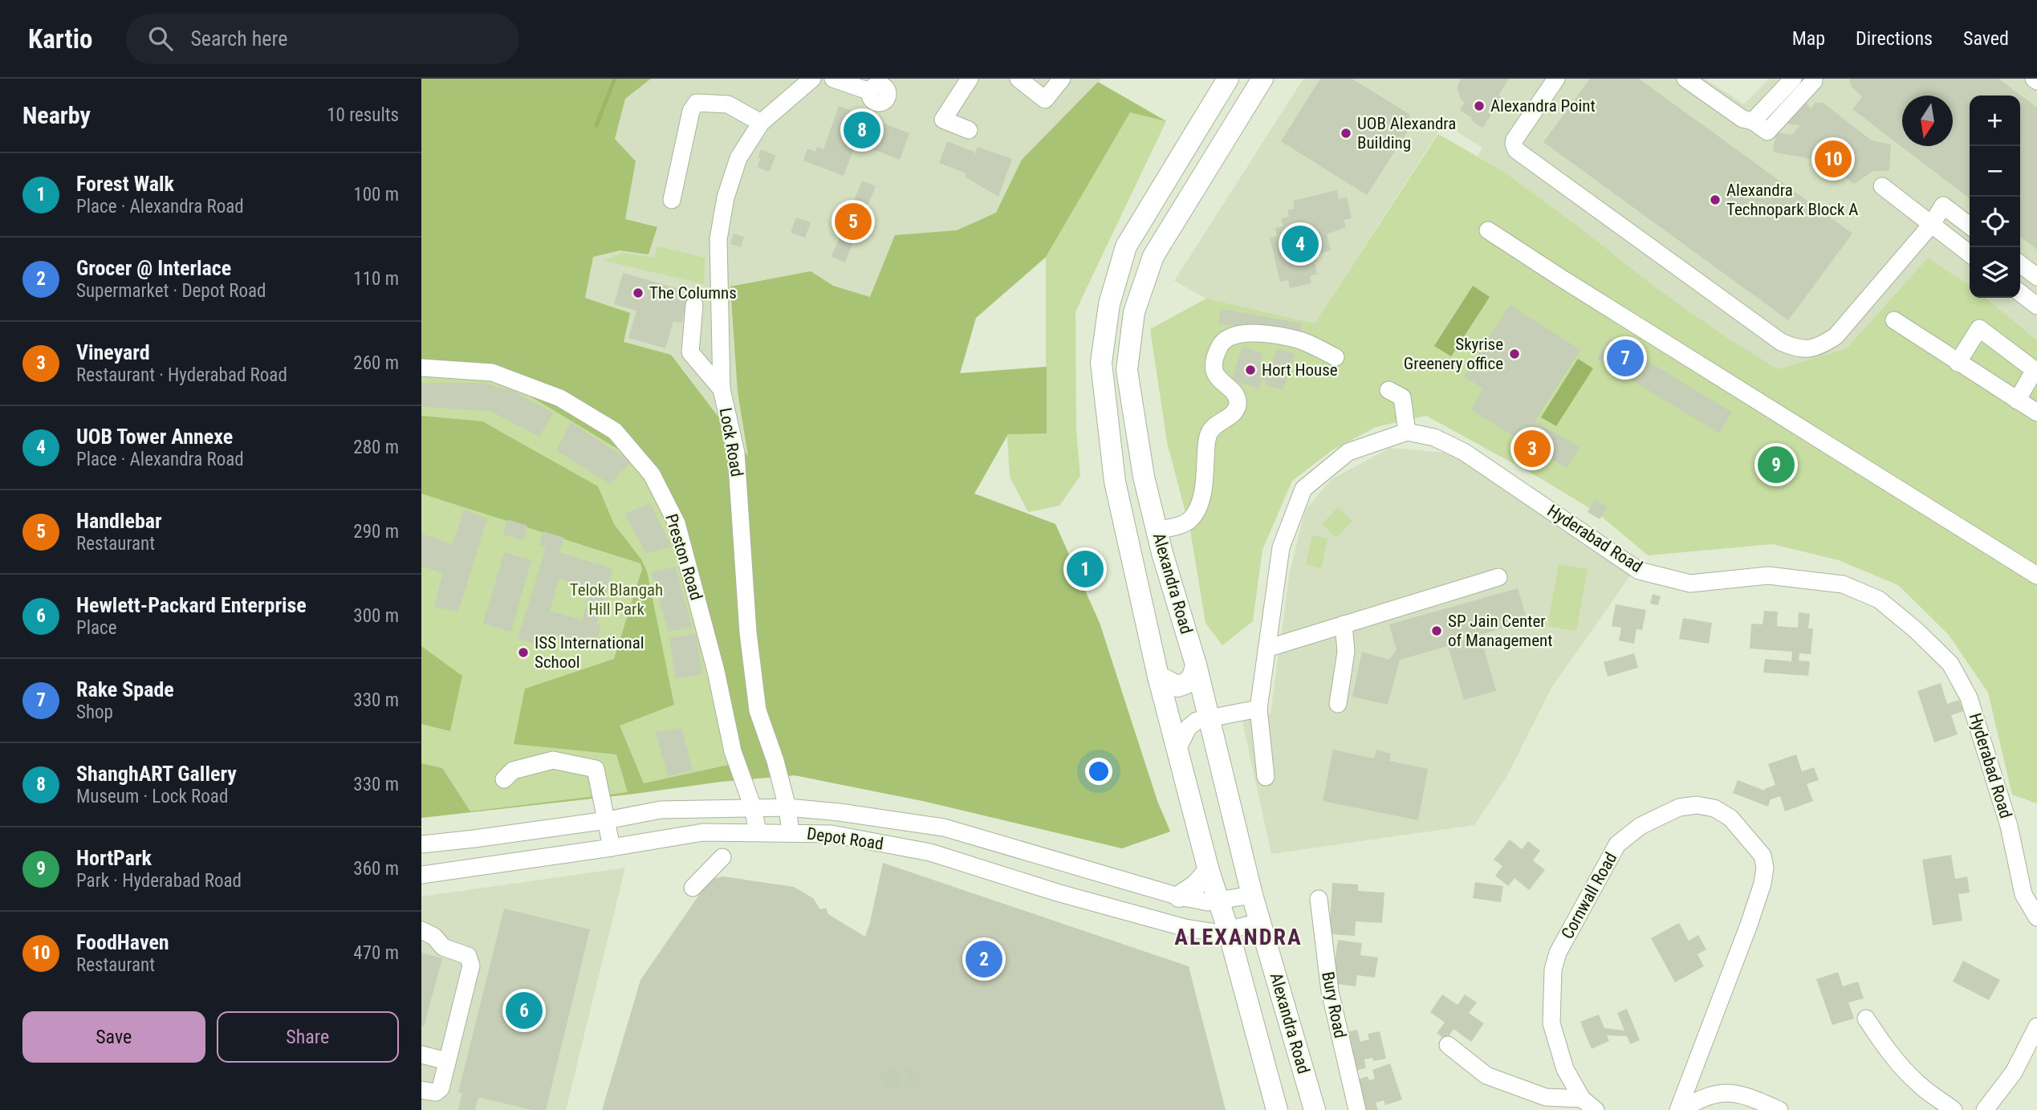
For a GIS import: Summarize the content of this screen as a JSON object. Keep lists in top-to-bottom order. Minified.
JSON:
{"streets":{"main road":["Alexandra Road"],"street":["Lock Road","Hyderabad Road","Preston Road","Depot Road","Cornwall Road","Bury Road"]},"crossings":[["Lock Road","Depot Road"],["Preston Road","Depot Road"],["Alexandra Road","Depot Road"]],"districts":["ALEXANDRA"],"parks":["Telok Blangah Hill Park"],"places":["Alexandra Point","UOB Alexandra Building","Alexandra Technopark Block A","The Columns","Skyrise Greenery office","Hort House","SP Jain Center of Management","ISS International School"],"north":"bottom","page":{"header":"Kartio","search":"Search here","nav":["Map","Directions","Saved"],"heading":["Nearby","10 results"],"map_buttons":["+","−"],"pins":["8","10","5","4","7","3","9","1","2","6"],"list":[{"mark":"1","name":"Forest Walk","note":"Place · Alexandra Road","value":"100 m"},{"mark":"2","name":"Grocer @ Interlace","note":"Supermarket · Depot Road","value":"110 m"},{"mark":"3","name":"Vineyard","note":"Restaurant · Hyderabad Road","value":"260 m"},{"mark":"4","name":"UOB Tower Annexe","note":"Place · Alexandra Road","value":"280 m"},{"mark":"5","name":"Handlebar","note":"Restaurant","value":"290 m"},{"mark":"6","name":"Hewlett-Packard Enterprise","note":"Place","value":"300 m"},{"mark":"7","name":"Rake Spade","note":"Shop","value":"330 m"},{"mark":"8","name":"ShanghART Gallery","note":"Museum · Lock Road","value":"330 m"},{"mark":"9","name":"HortPark","note":"Park · Hyderabad Road","value":"360 m"},{"mark":"10","name":"FoodHaven","note":"Restaurant","value":"470 m"}],"buttons":["Save","Share"]}}
